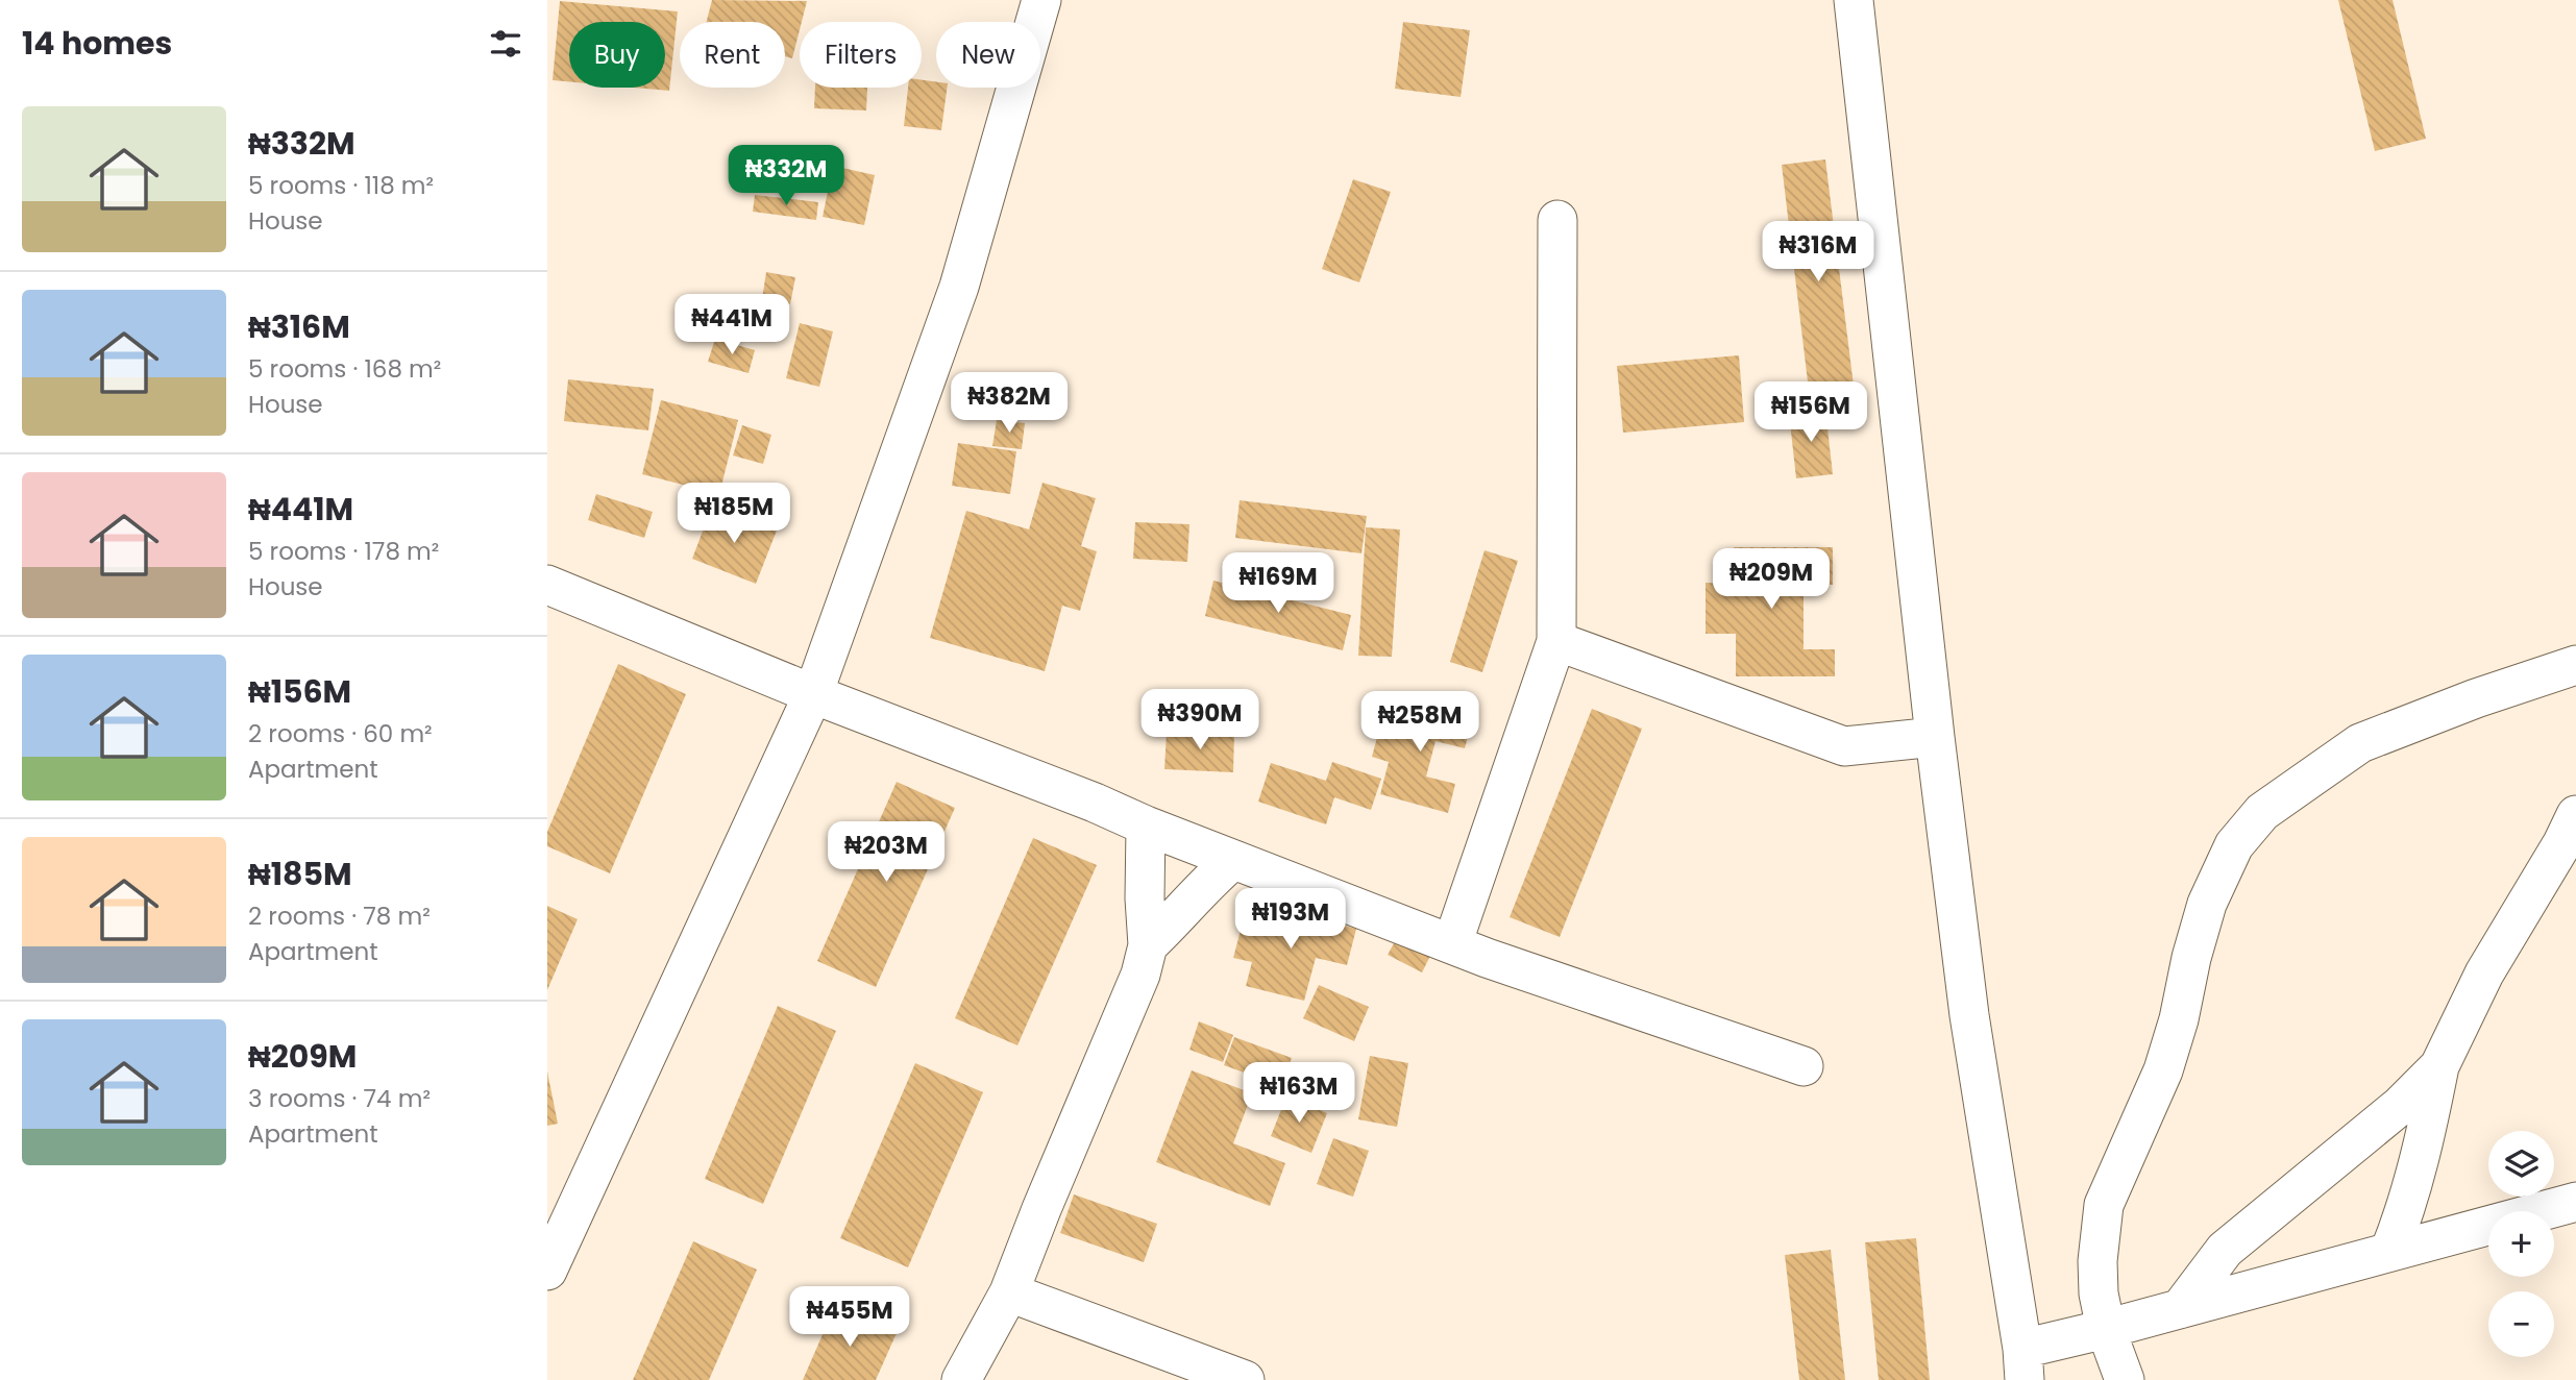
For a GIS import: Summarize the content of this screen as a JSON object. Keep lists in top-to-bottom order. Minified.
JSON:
{"page":{"heading":"14 homes","chip":["Buy","Rent","Filters","New"],"list":[{"name":"₦332M","note":"5 rooms · 118 m² · House"},{"name":"₦316M","note":"5 rooms · 168 m² · House"},{"name":"₦441M","note":"5 rooms · 178 m² · House"},{"name":"₦156M","note":"2 rooms · 60 m² · Apartment"},{"name":"₦185M","note":"2 rooms · 78 m² · Apartment"},{"name":"₦209M","note":"3 rooms · 74 m² · Apartment"}],"price":["₦332M","₦316M","₦441M","₦382M","₦156M","₦185M","₦209M","₦169M","₦390M","₦258M","₦203M","₦193M","₦163M","₦455M"],"map_buttons":["+","−"]}}
